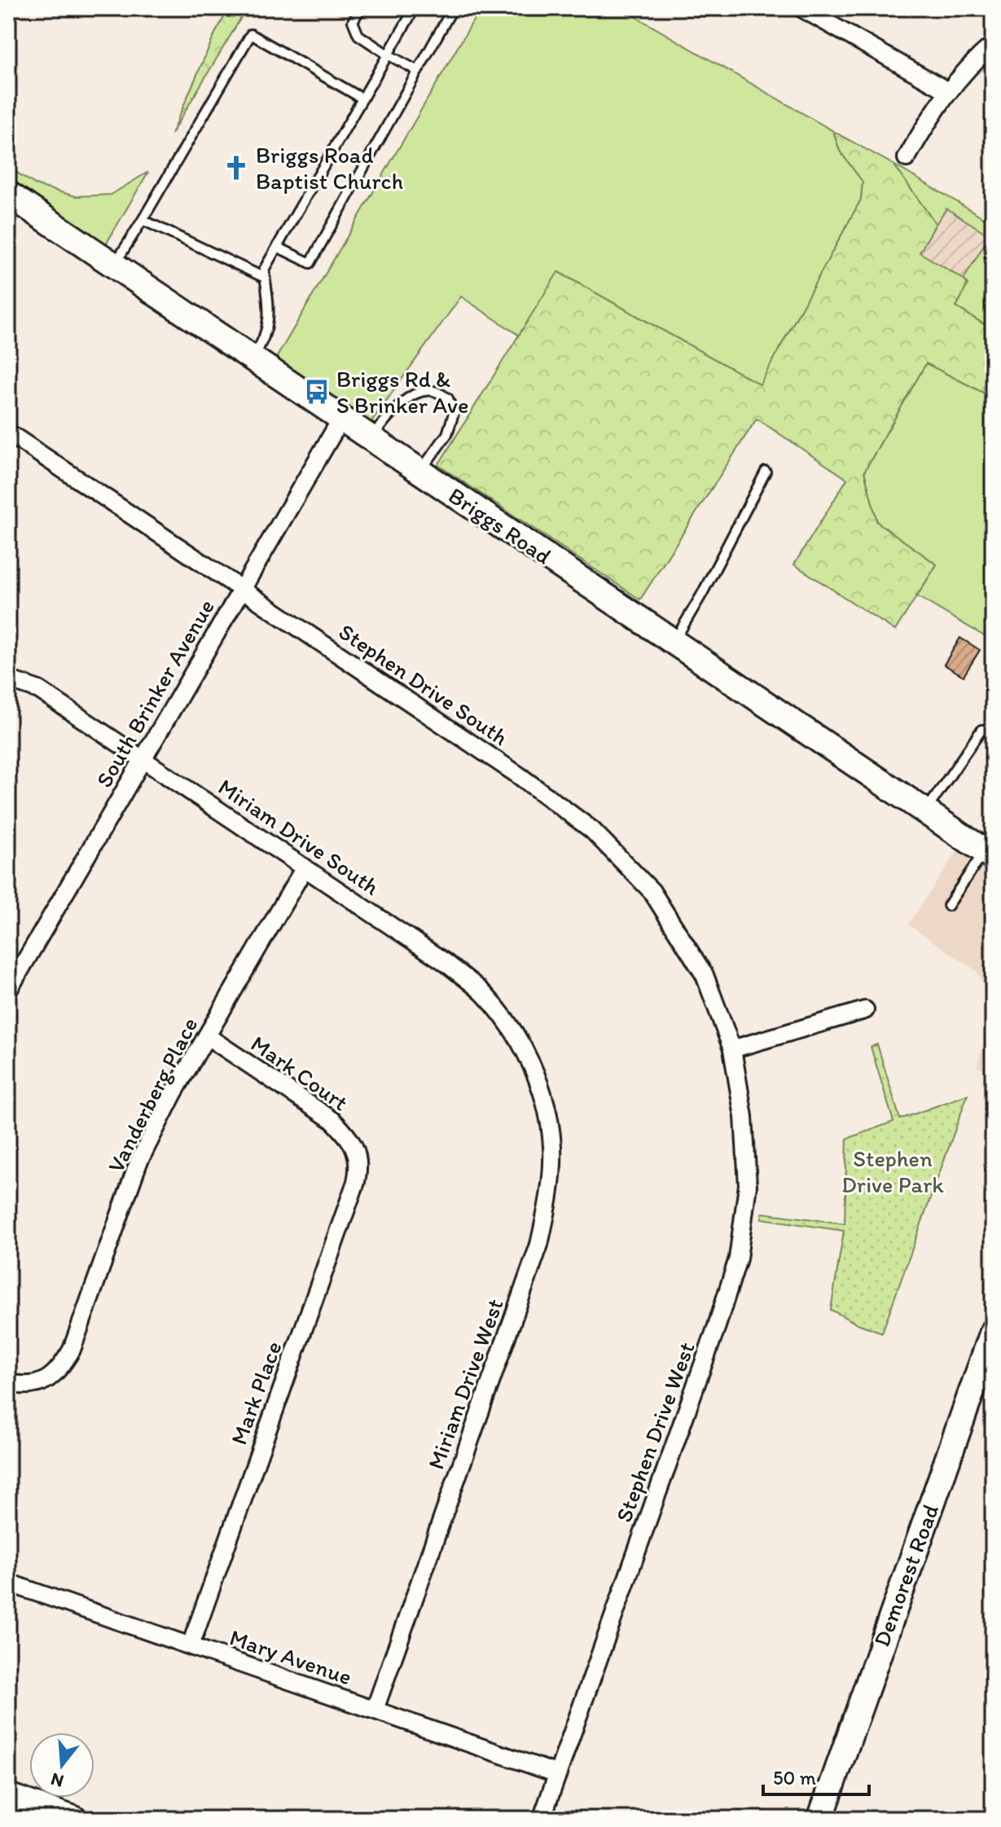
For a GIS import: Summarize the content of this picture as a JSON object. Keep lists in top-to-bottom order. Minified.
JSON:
{"streets":{"street":["Briggs Road","Stephen Drive South","South Brinker Avenue","Miriam Drive South","Mark Court","Vanderberg Place","Miriam Drive West","Mark Place","Stephen Drive West","Demorest Road","Mary Avenue"]},"crossings":[["Briggs Road","South Brinker Avenue"],["Stephen Drive South","South Brinker Avenue"],["Stephen Drive South","Stephen Drive West"],["South Brinker Avenue","Miriam Drive South"],["Miriam Drive South","Vanderberg Place"],["Miriam Drive South","Miriam Drive West"],["Mark Court","Vanderberg Place"],["Mark Court","Mark Place"],["Miriam Drive West","Mary Avenue"],["Mark Place","Mary Avenue"],["Stephen Drive West","Mary Avenue"]],"parks":["Stephen Drive Park"],"places":{"church":["Briggs Road Baptist Church"],"bus stop":["Briggs Rd & S Brinker Ave"]},"scale_bar":"50 m","north":"bottom"}
